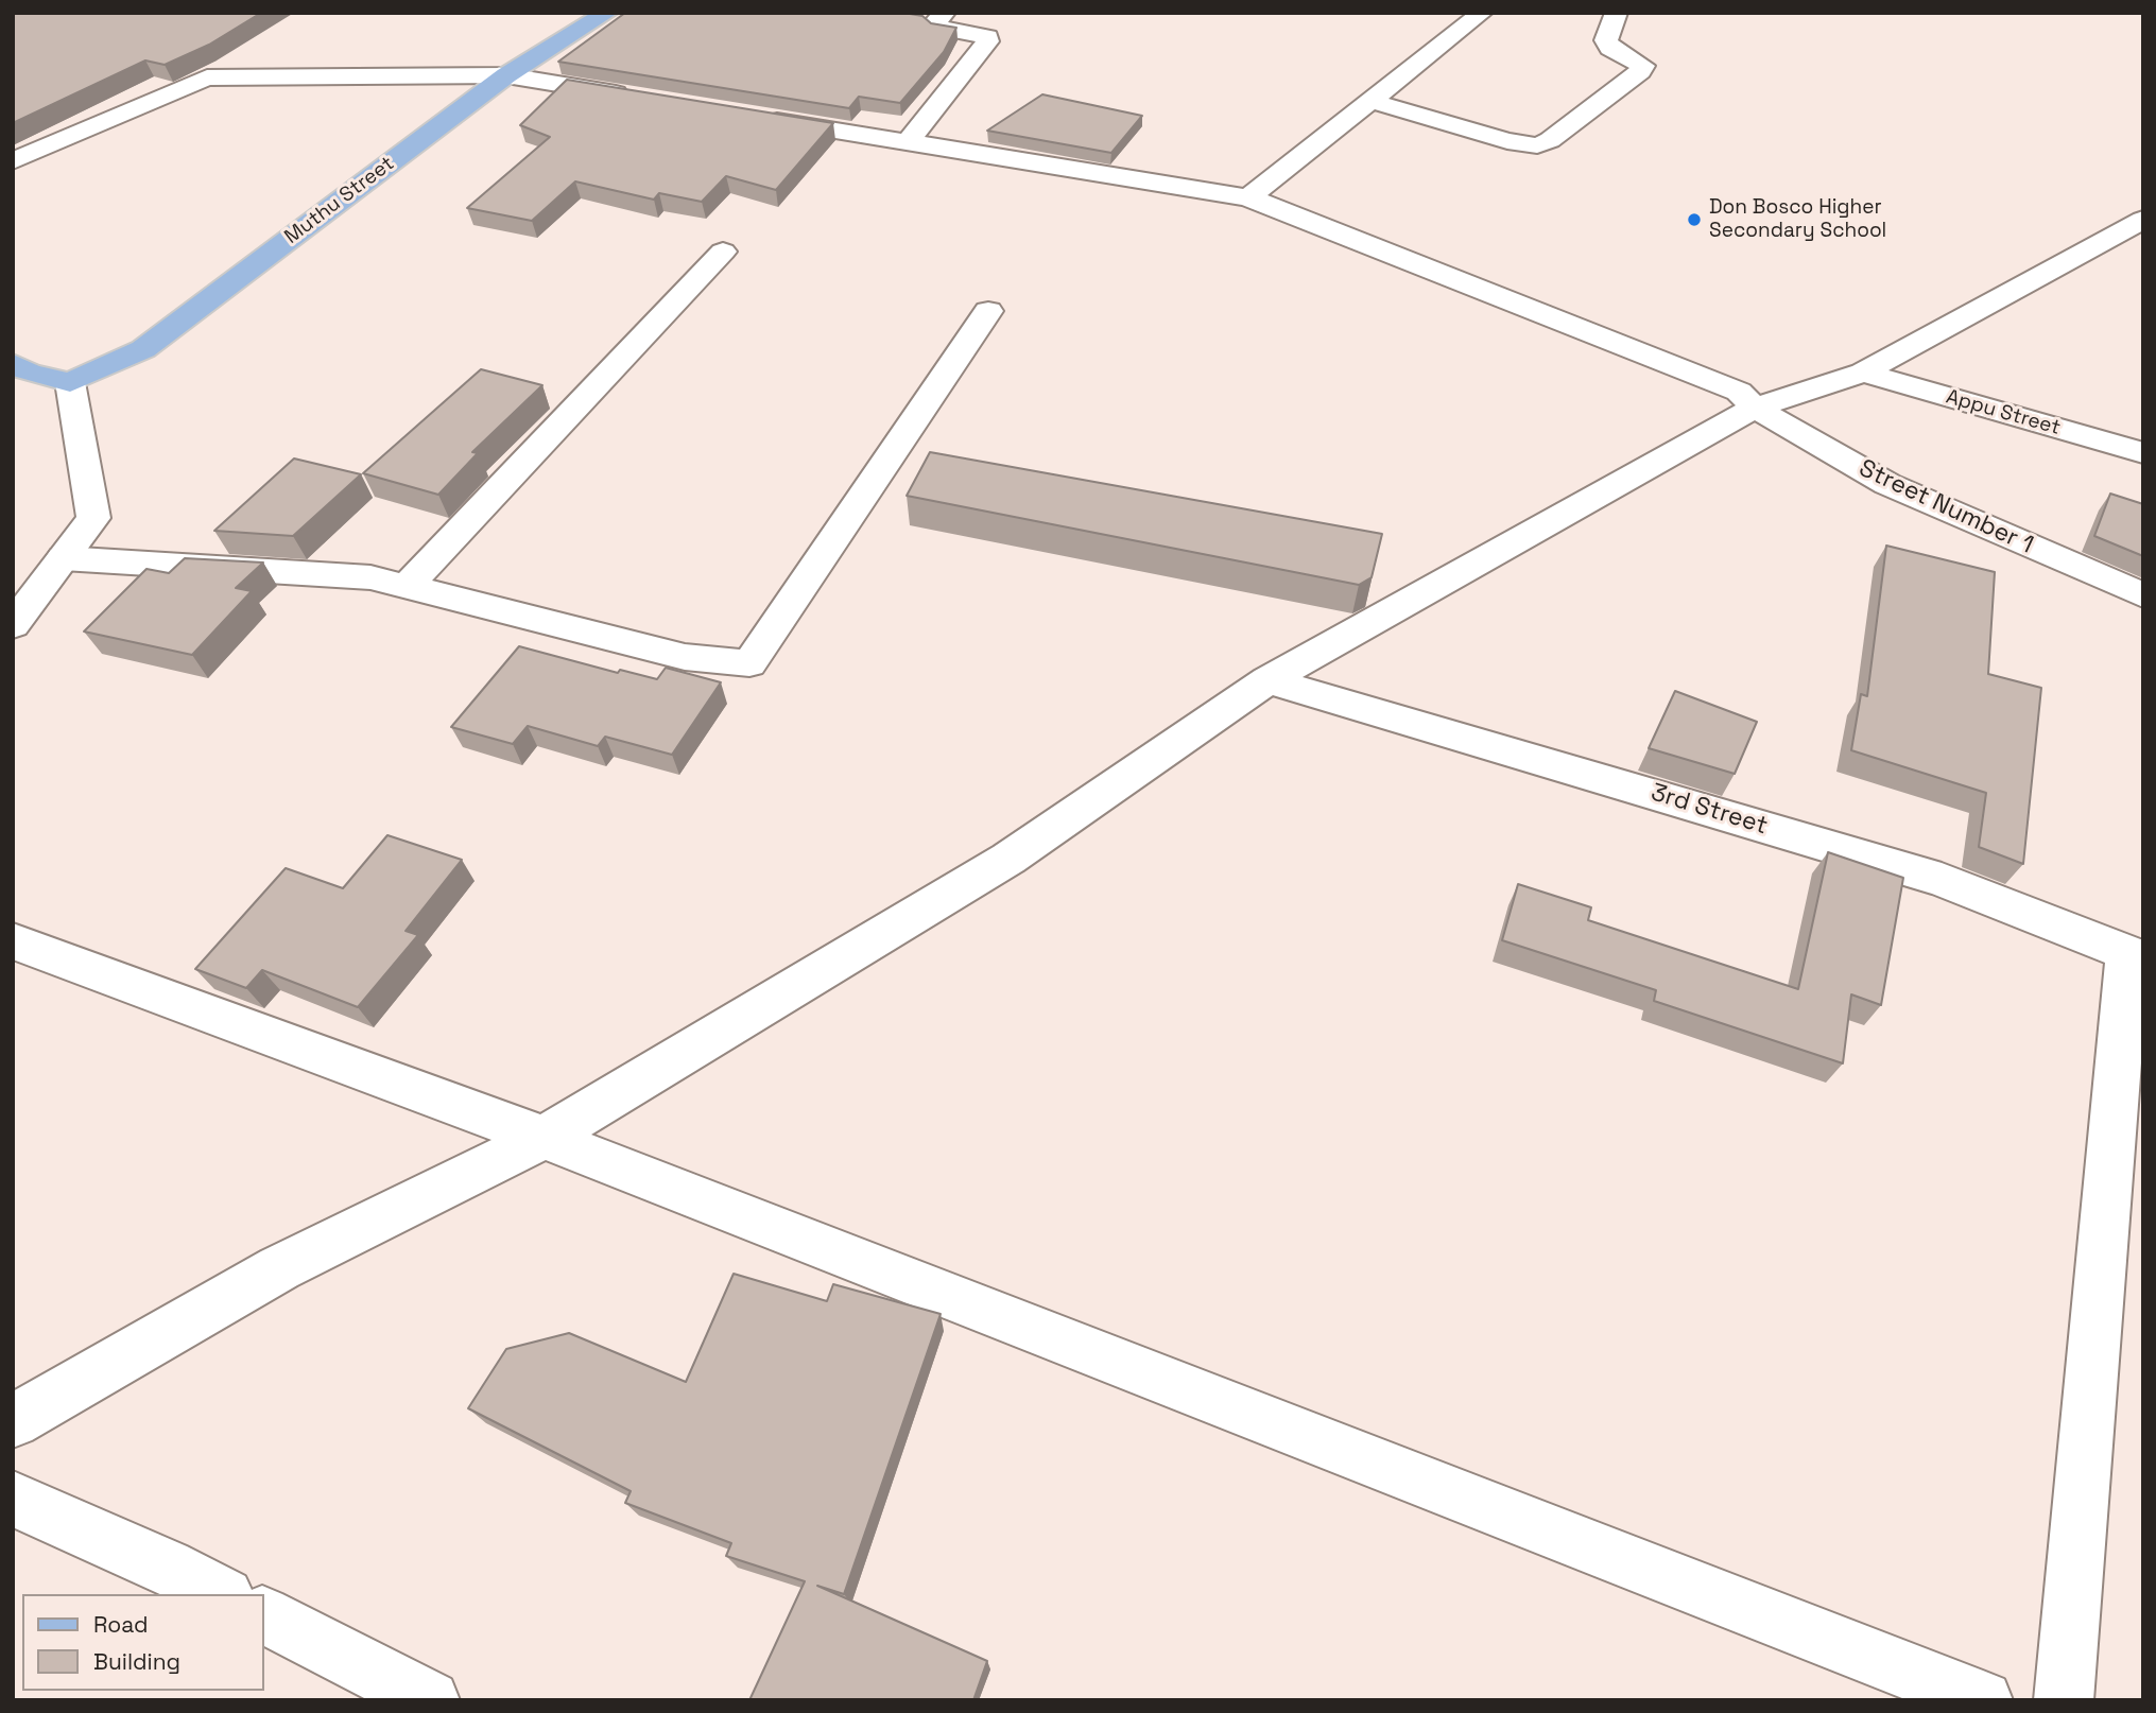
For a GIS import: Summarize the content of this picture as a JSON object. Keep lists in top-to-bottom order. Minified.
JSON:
{"streets":{"main road":["Muthu Street"],"street":["Appu Street","Street Number 1","3rd Street"]},"places":["Don Bosco Higher Secondary School"],"legend":["Road","Building"]}
